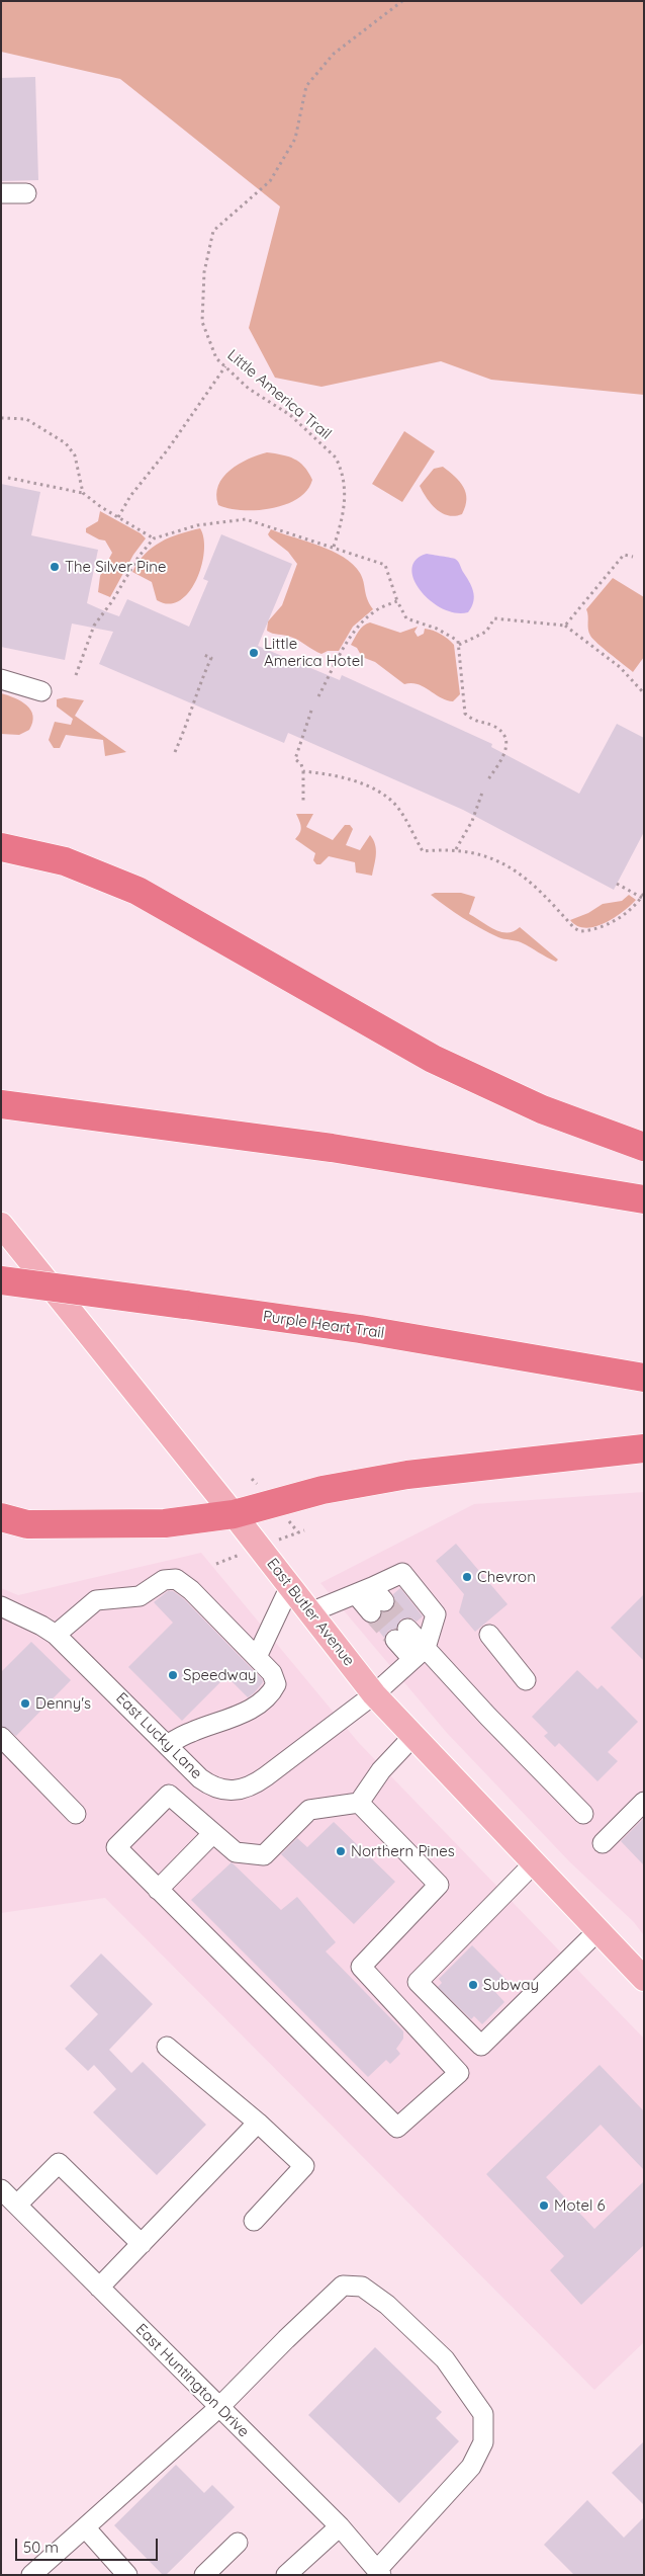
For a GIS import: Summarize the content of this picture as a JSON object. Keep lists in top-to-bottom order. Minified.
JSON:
{"streets":{"highway":["Purple Heart Trail"],"main road":["East Butler Avenue"],"street":["East Lucky Lane","East Huntington Drive"],"path":["Little America Trail"]},"crossings":[["East Butler Avenue","East Lucky Lane"]],"places":["The Silver Pine","Little America Hotel","Chevron","Speedway","Denny's","Northern Pines","Subway","Motel 6"],"scale_bar":"50 m"}
